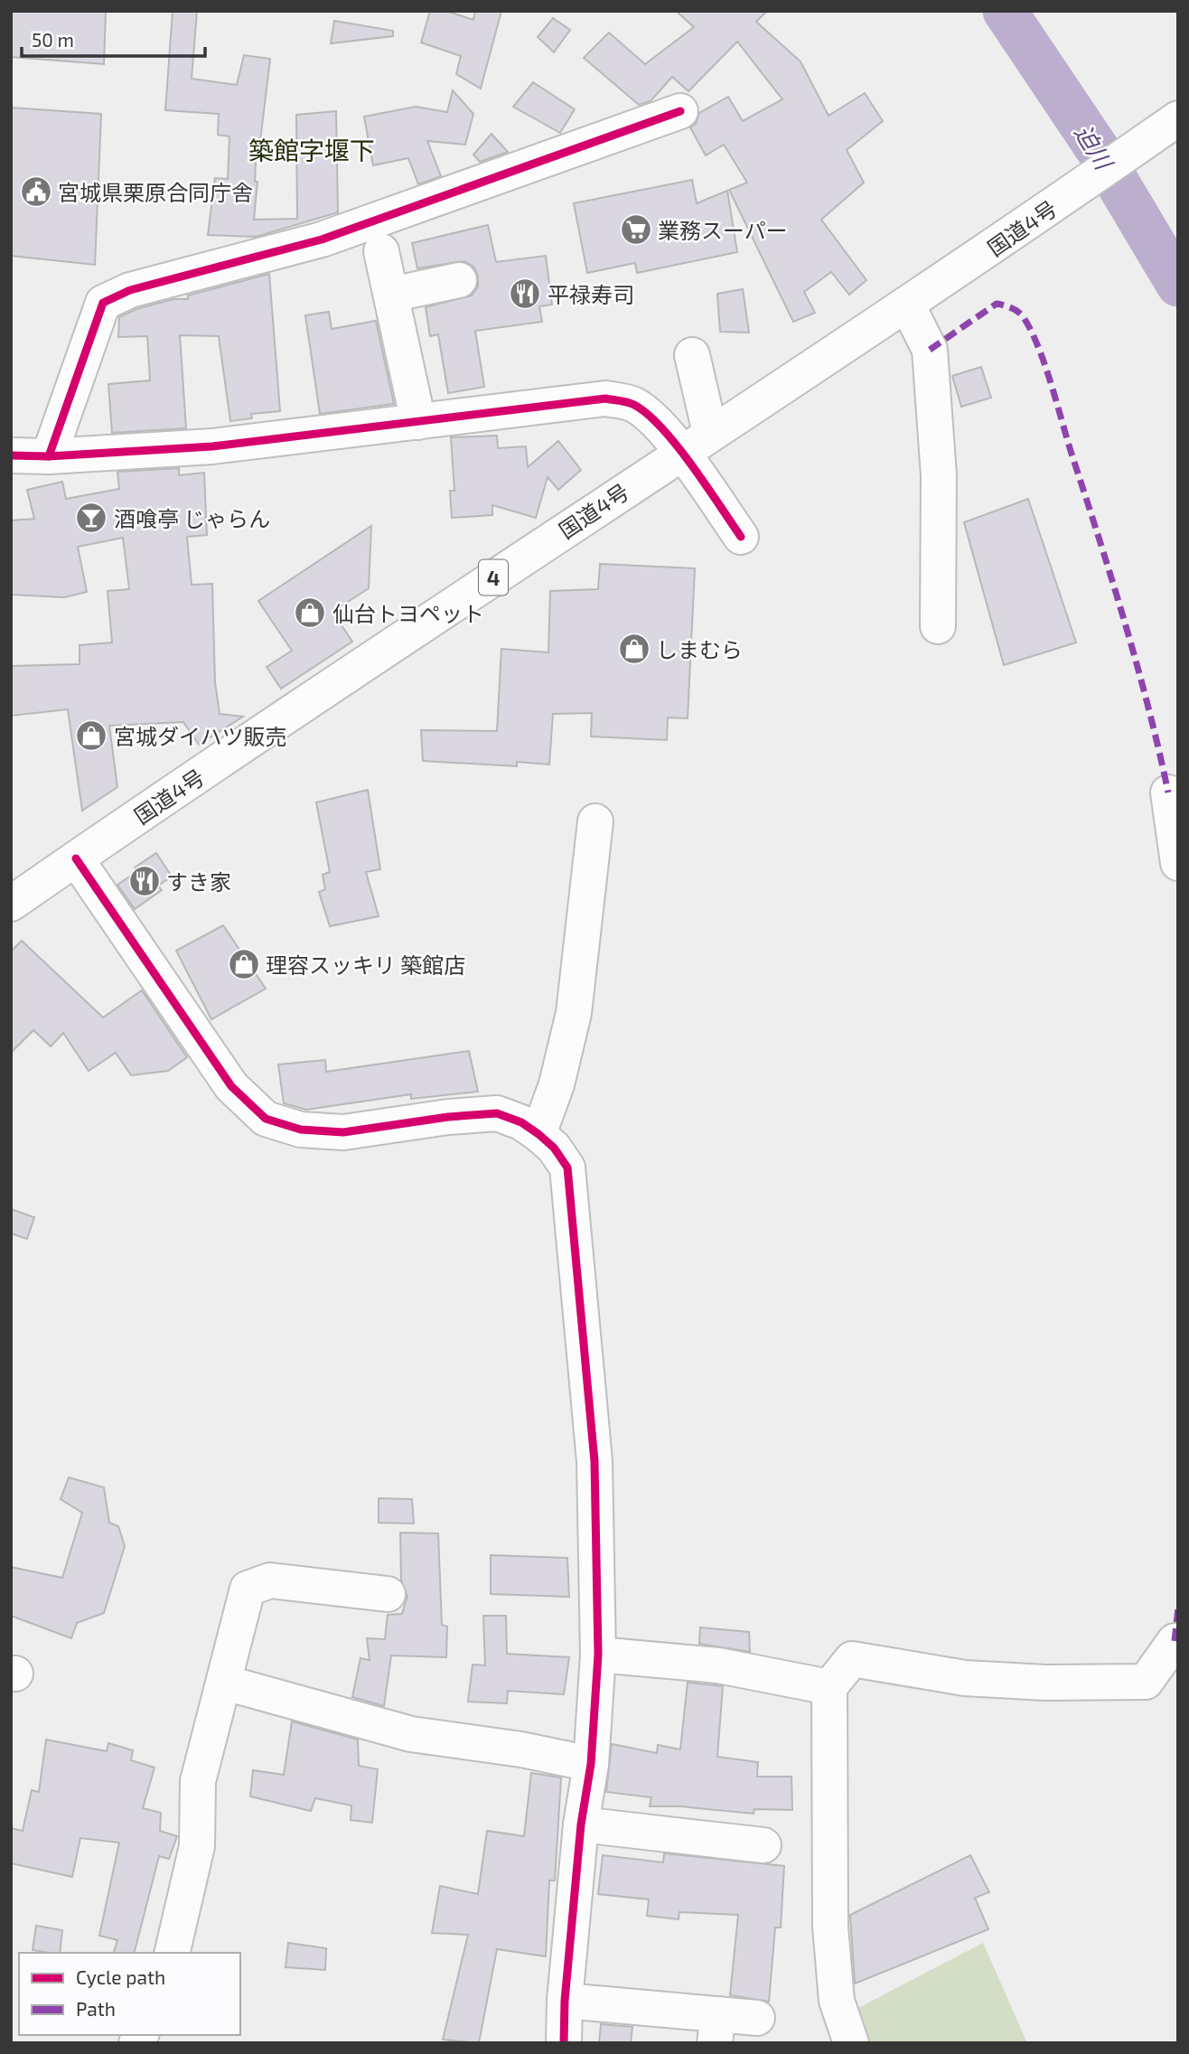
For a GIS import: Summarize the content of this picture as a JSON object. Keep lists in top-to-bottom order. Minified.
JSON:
{"streets":{"main road":["国道4号","4"]},"districts":["築館字堰下"],"water":["迫川"],"places":{"public building":["宮城県栗原合同庁舎"],"supermarket":["業務スーパー"],"restaurant":["平禄寿司","すき家"],"bar":["酒喰亭 じゃらん"],"shop":["仙台トヨペット","しまむら","宮城ダイハツ販売","理容スッキリ 築館店"]},"legend":["Cycle path","Path"],"scale_bar":"50 m"}
